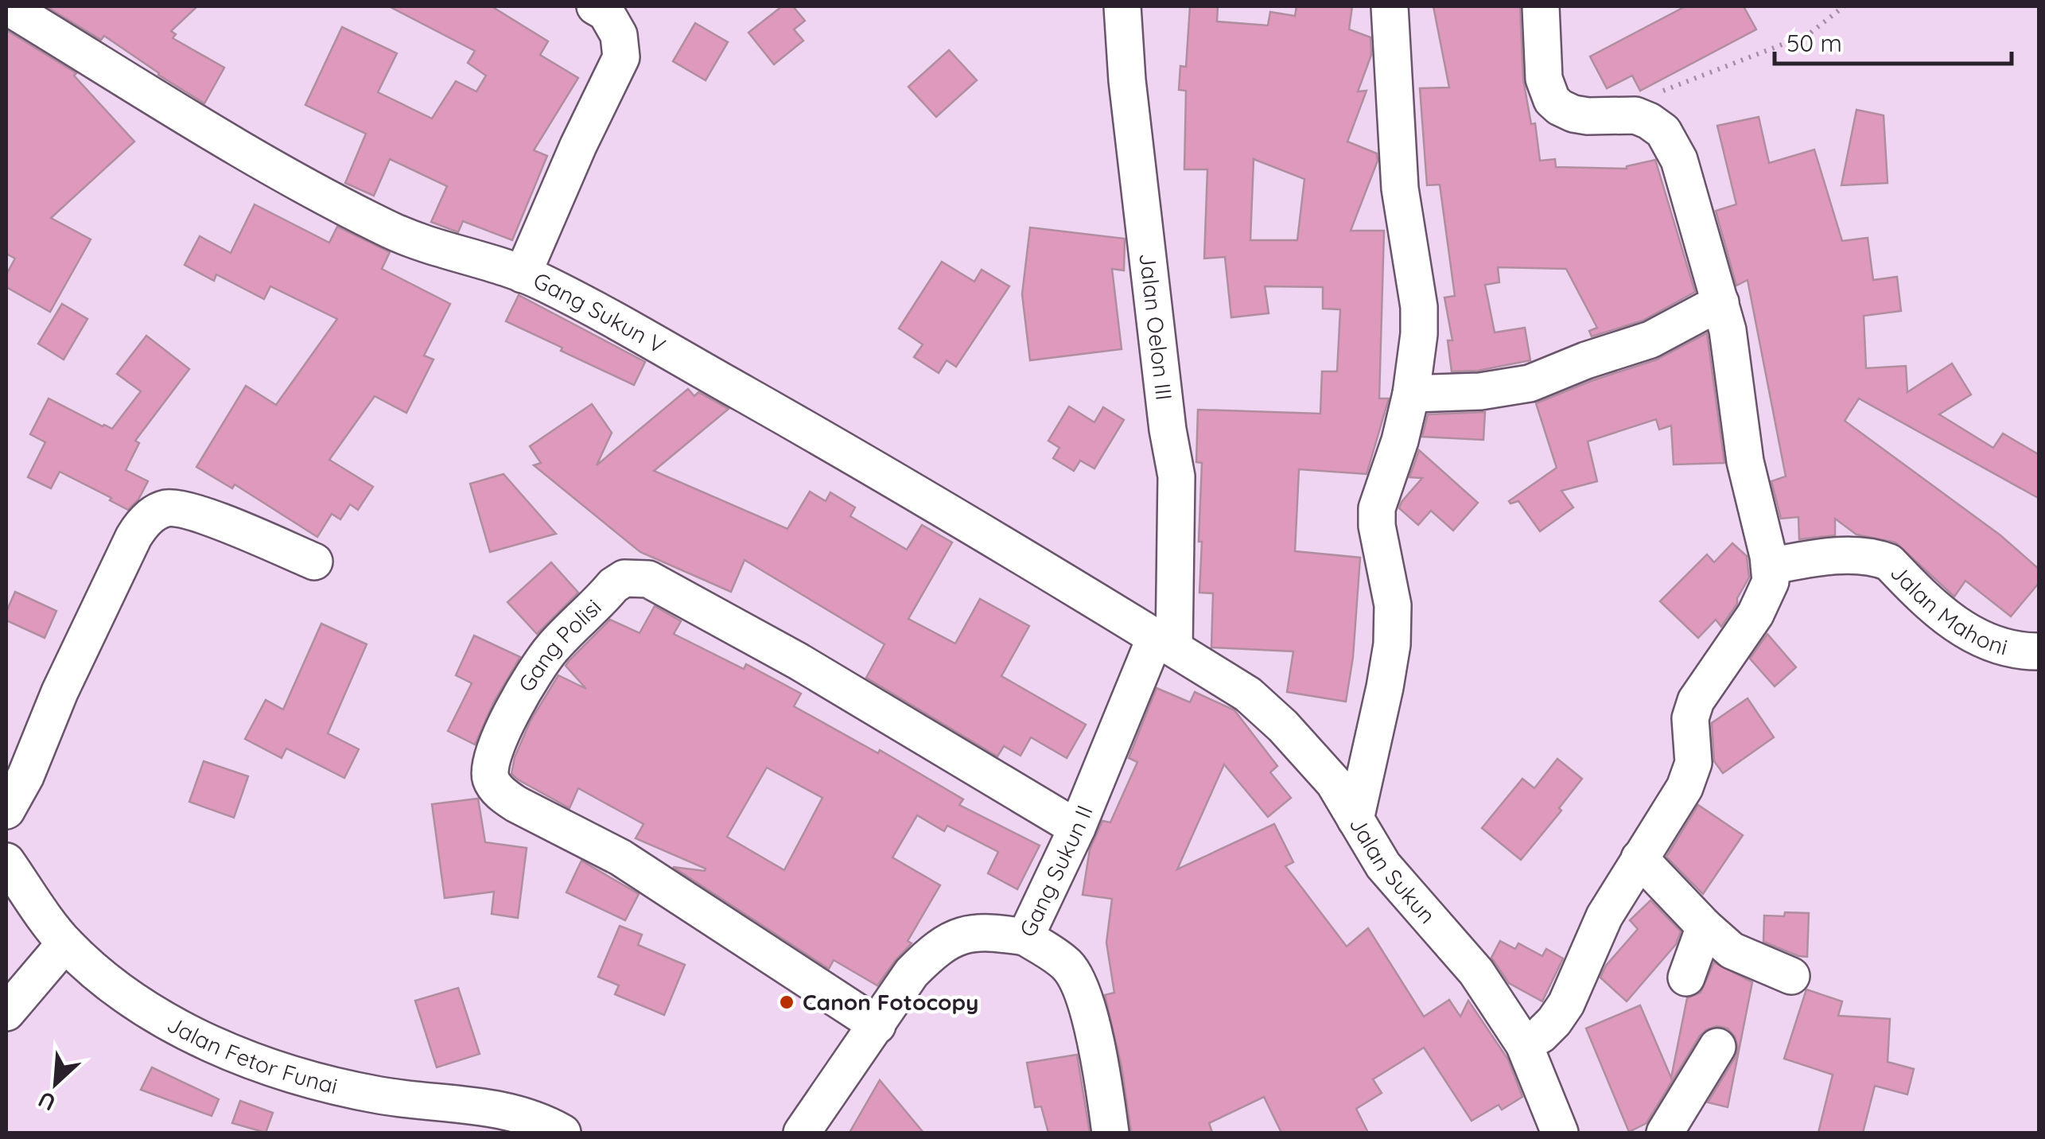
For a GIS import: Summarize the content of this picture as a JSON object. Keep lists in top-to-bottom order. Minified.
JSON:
{"streets":{"street":["Gang Sukun V","Jalan Oelon III","Jalan Mahoni","Gang Polisi","Gang Sukun II","Jalan Sukun","Jalan Fetor Funai"]},"crossings":[["Gang Sukun V","Jalan Oelon III"],["Gang Sukun V","Gang Sukun II"],["Gang Sukun V","Jalan Sukun"],["Jalan Oelon III","Gang Sukun II"],["Jalan Oelon III","Jalan Sukun"],["Gang Polisi","Gang Sukun II"],["Gang Sukun II","Jalan Sukun"]],"places":["Canon Fotocopy"],"scale_bar":"50 m","north":"bottom left"}
